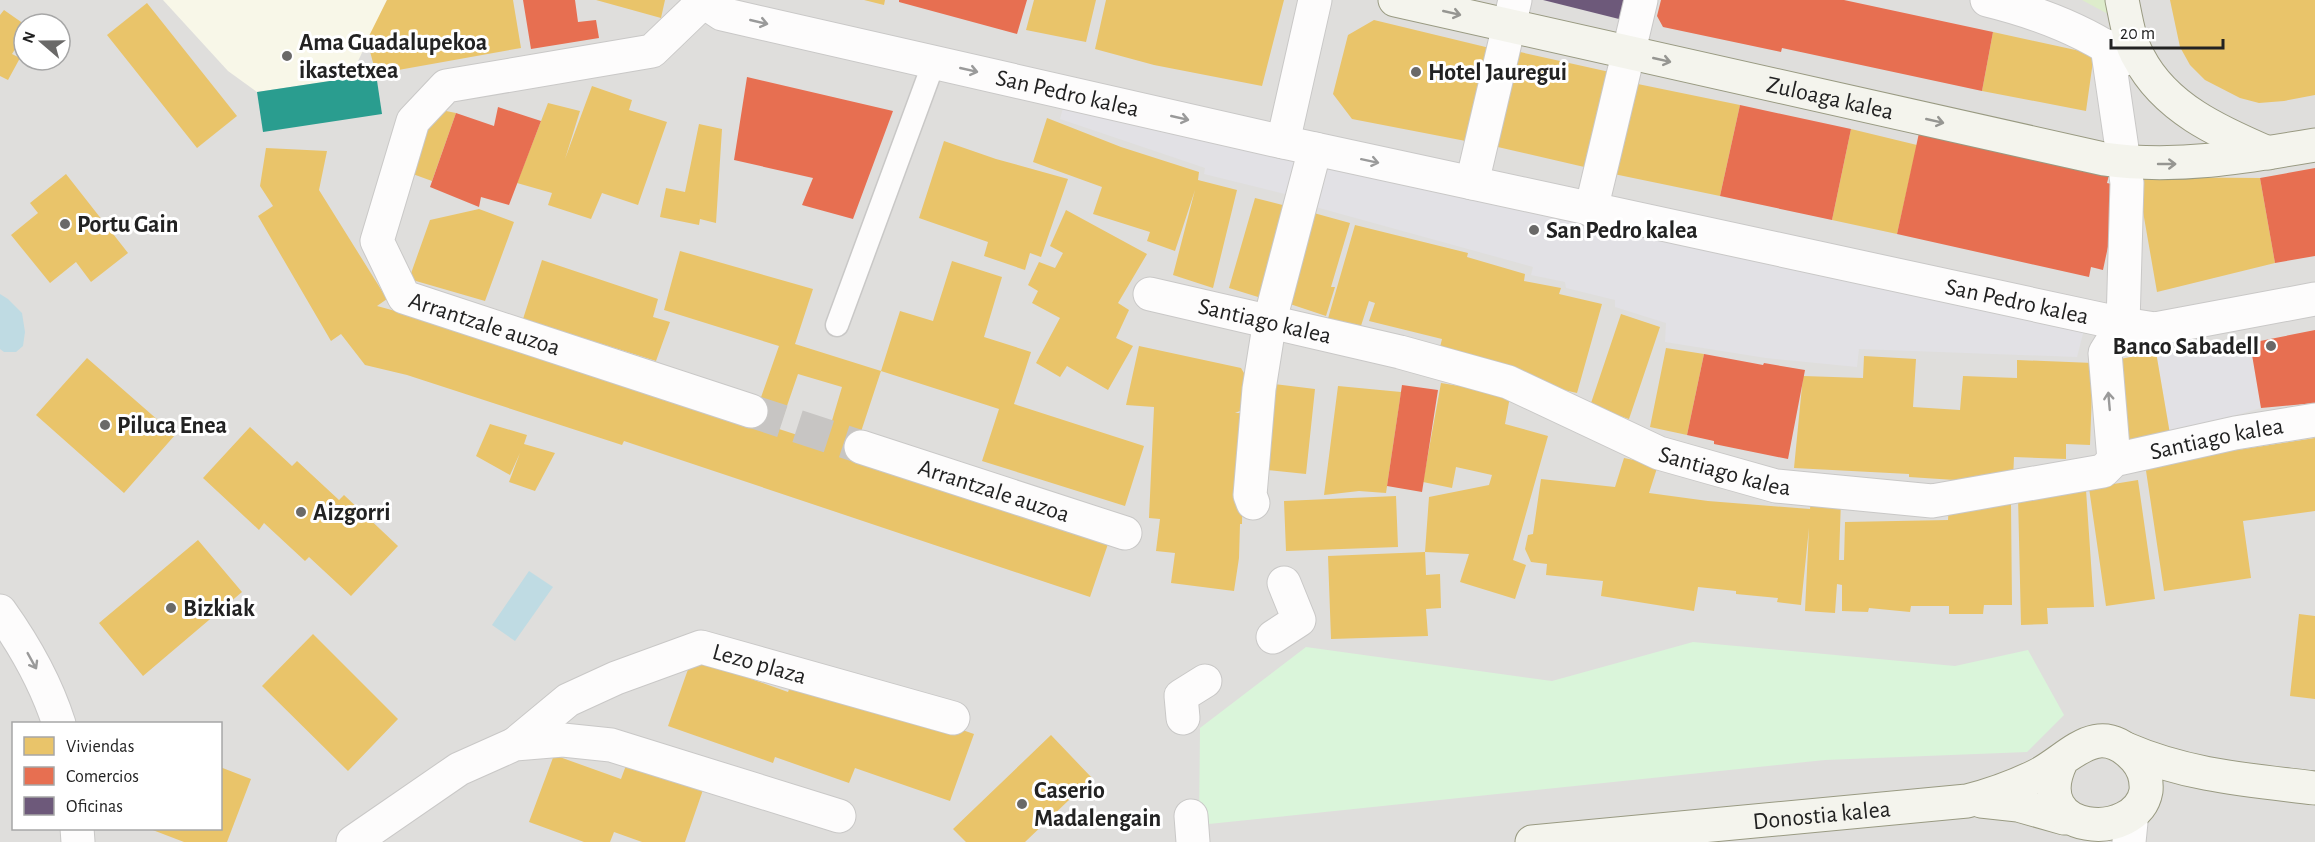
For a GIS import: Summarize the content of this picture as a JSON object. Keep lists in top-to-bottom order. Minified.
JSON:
{"streets":{"street":["San Pedro kalea","Zuloaga kalea","Santiago kalea","Arrantzale auzoa","Lezo plaza","Donostia kalea"]},"crossings":[["San Pedro kalea","Arrantzale auzoa"]],"one_way":["San Pedro kalea","Zuloaga kalea"],"places":["Ama Guadalupekoa ikastetxea","Hotel Jauregui","Portu Gain","San Pedro kalea","Banco Sabadell","Piluca Enea","Aizgorri","Bizkiak","Caserio Madalengain"],"legend":["Viviendas","Comercios","Oficinas"],"scale_bar":"20 m","north":"left"}
